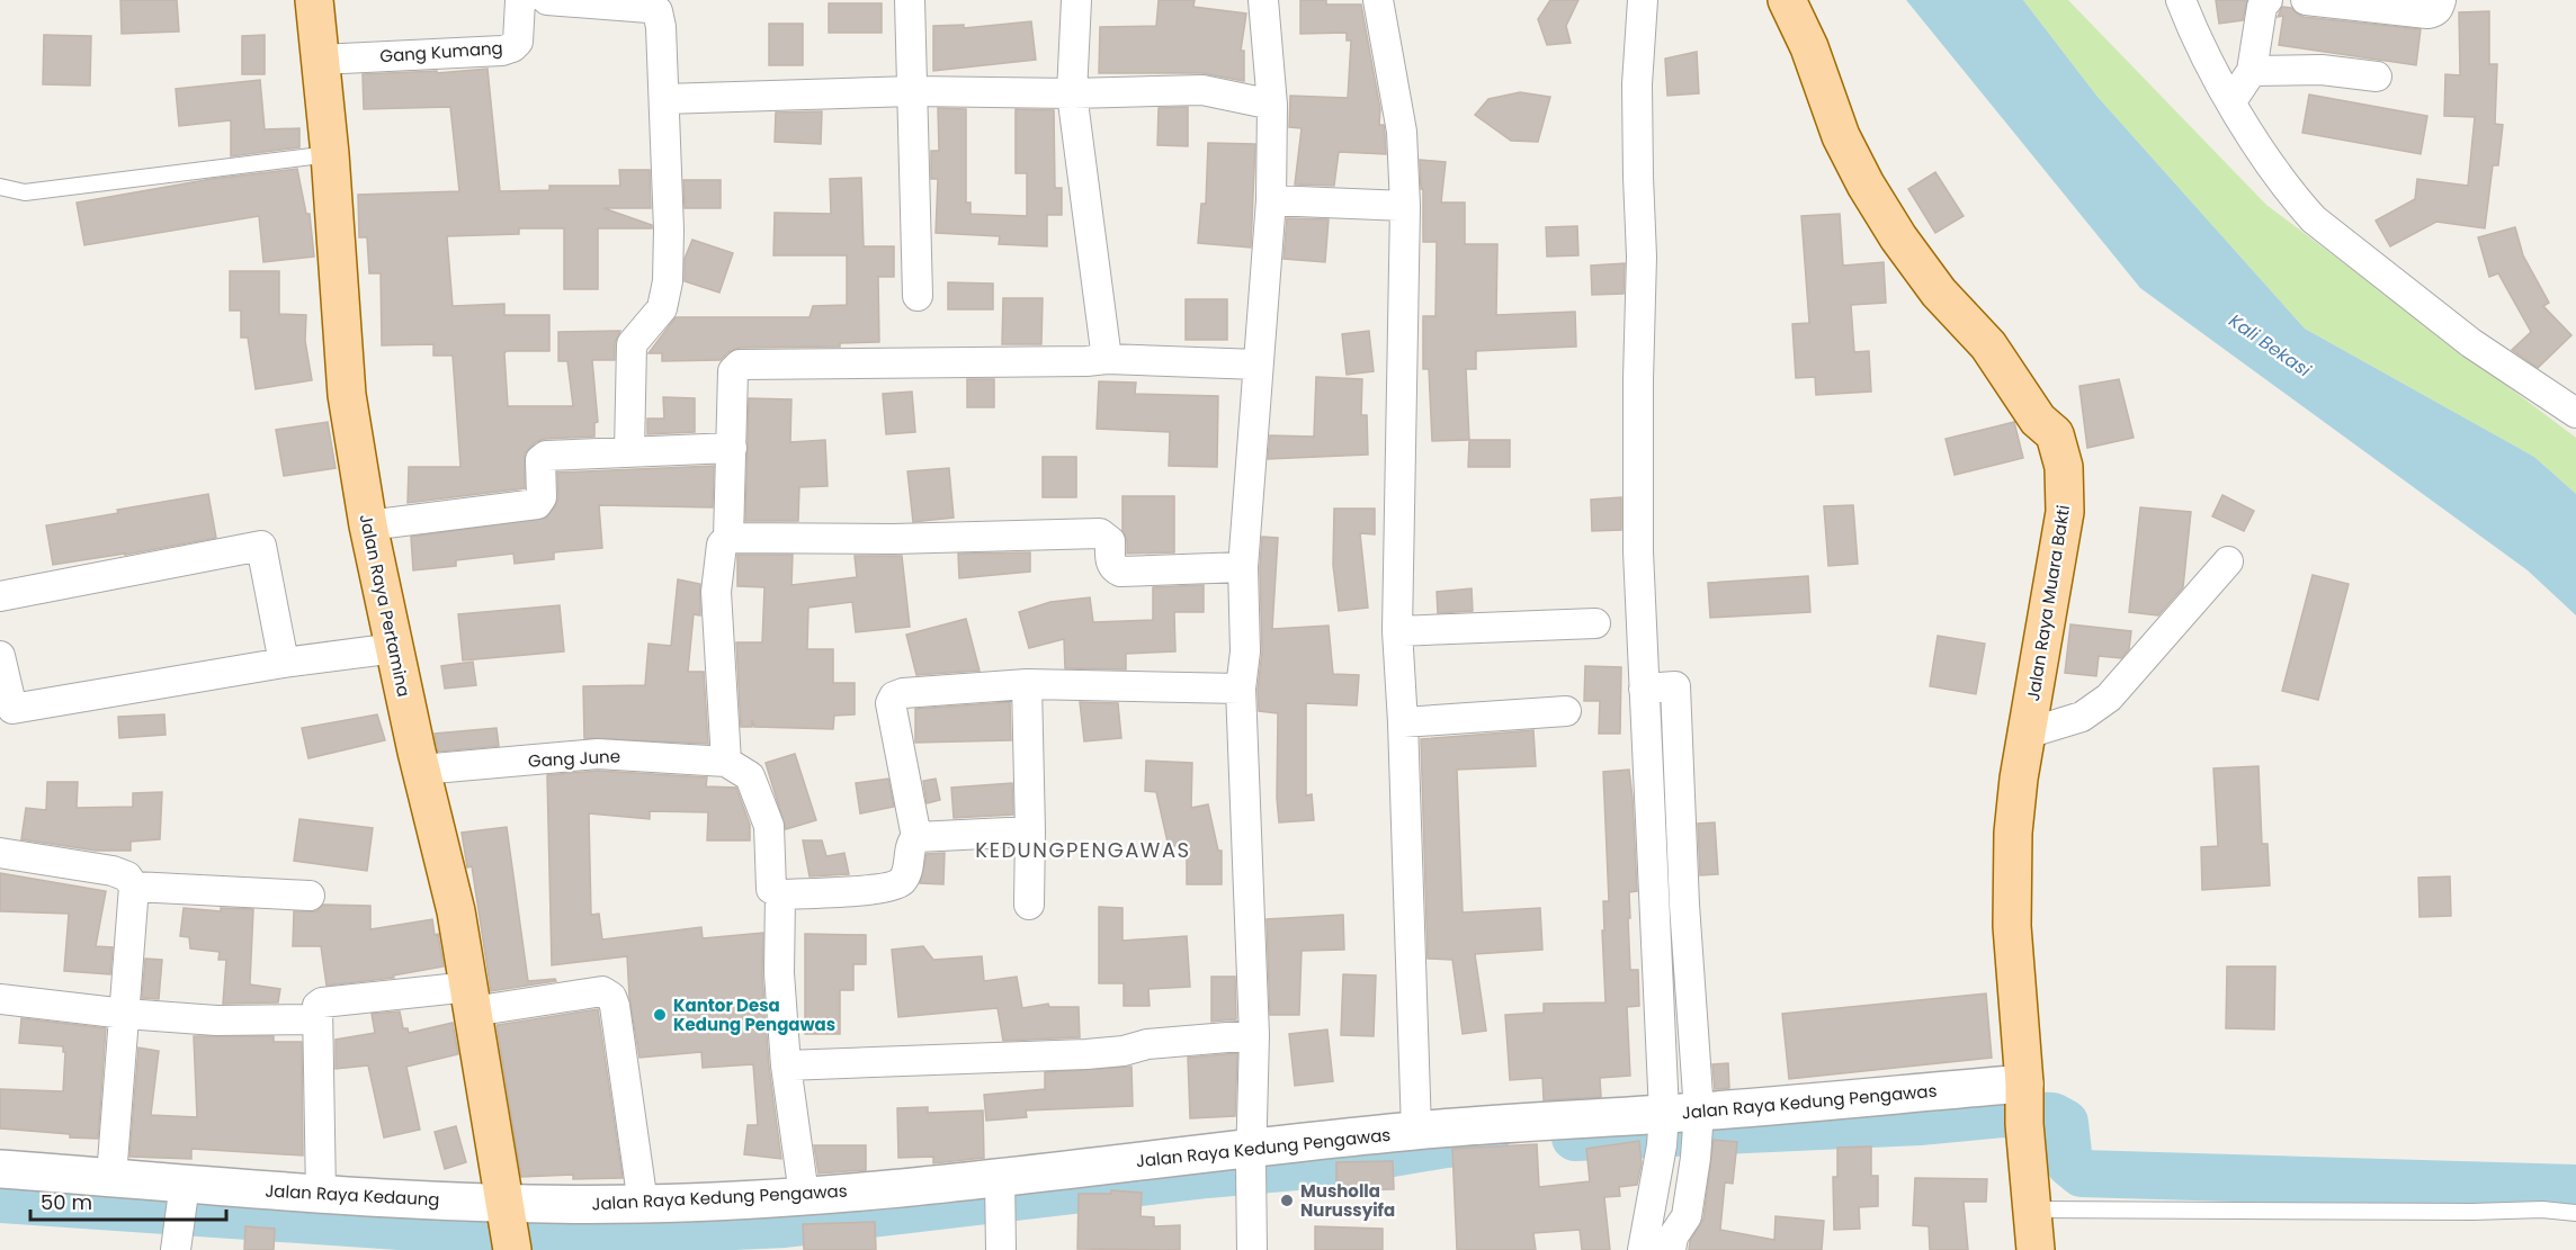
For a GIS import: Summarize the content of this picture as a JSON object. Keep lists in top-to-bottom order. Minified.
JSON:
{"streets":{"main road":["Jalan Raya Muara Bakti","Jalan Raya Pertamina"],"street":["Gang Kumang","Gang June","Jalan Raya Kedung Pengawas","Jalan Raya Kedaung"]},"crossings":[["Gang Kumang","Jalan Raya Pertamina"],["Jalan Raya Muara Bakti","Jalan Raya Kedung Pengawas"],["Jalan Raya Pertamina","Gang June"],["Jalan Raya Pertamina","Jalan Raya Kedung Pengawas"],["Jalan Raya Pertamina","Jalan Raya Kedaung"],["Jalan Raya Kedung Pengawas","Jalan Raya Kedaung"]],"districts":["KEDUNGPENGAWAS"],"water":["Kali Bekasi"],"places":["Kantor Desa Kedung Pengawas","Musholla Nurussyifa"],"scale_bar":"50 m"}
